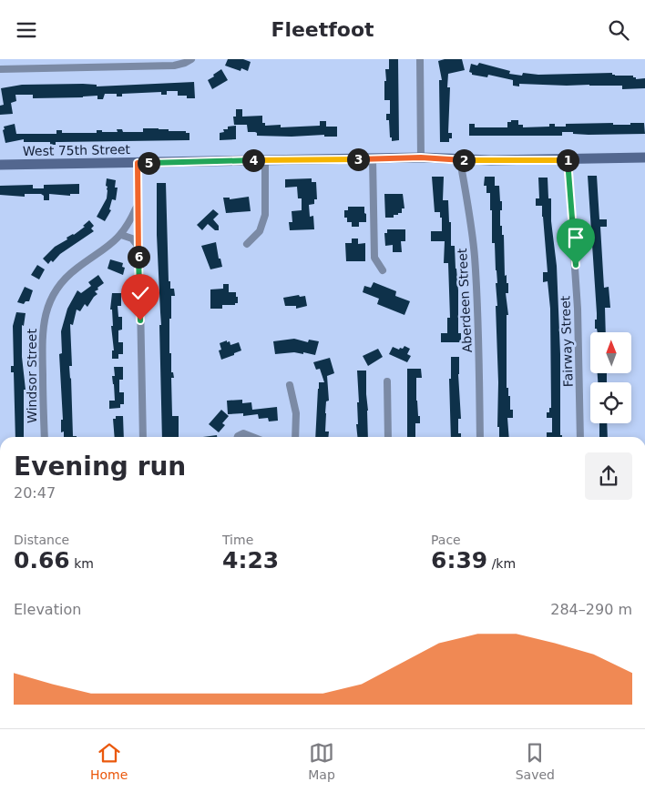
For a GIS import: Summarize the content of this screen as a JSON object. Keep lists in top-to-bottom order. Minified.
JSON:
{"streets":{"main road":["West 75th Street"],"street":["Aberdeen Street","Fairway Street","Windsor Street"]},"crossings":[["West 75th Street","Aberdeen Street"],["West 75th Street","Fairway Street"]],"north":"top","page":{"header":"Fleetfoot","pins":["3","1","2","4","5","6"],"heading":["Evening run","20:47"],"stats":[["Distance","0.66 km"],["Time","4:23"],["Pace","6:39 /km"]],"chart":["Elevation","284–290 m"],"tabs":["Home","Map","Saved"]}}
